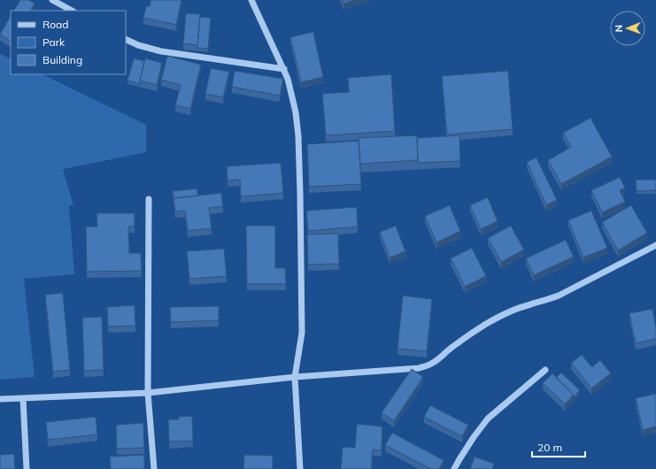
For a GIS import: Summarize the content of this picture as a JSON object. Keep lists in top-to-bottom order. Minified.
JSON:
{"legend":["Road","Park","Building"],"scale_bar":"20 m","north":"left"}
